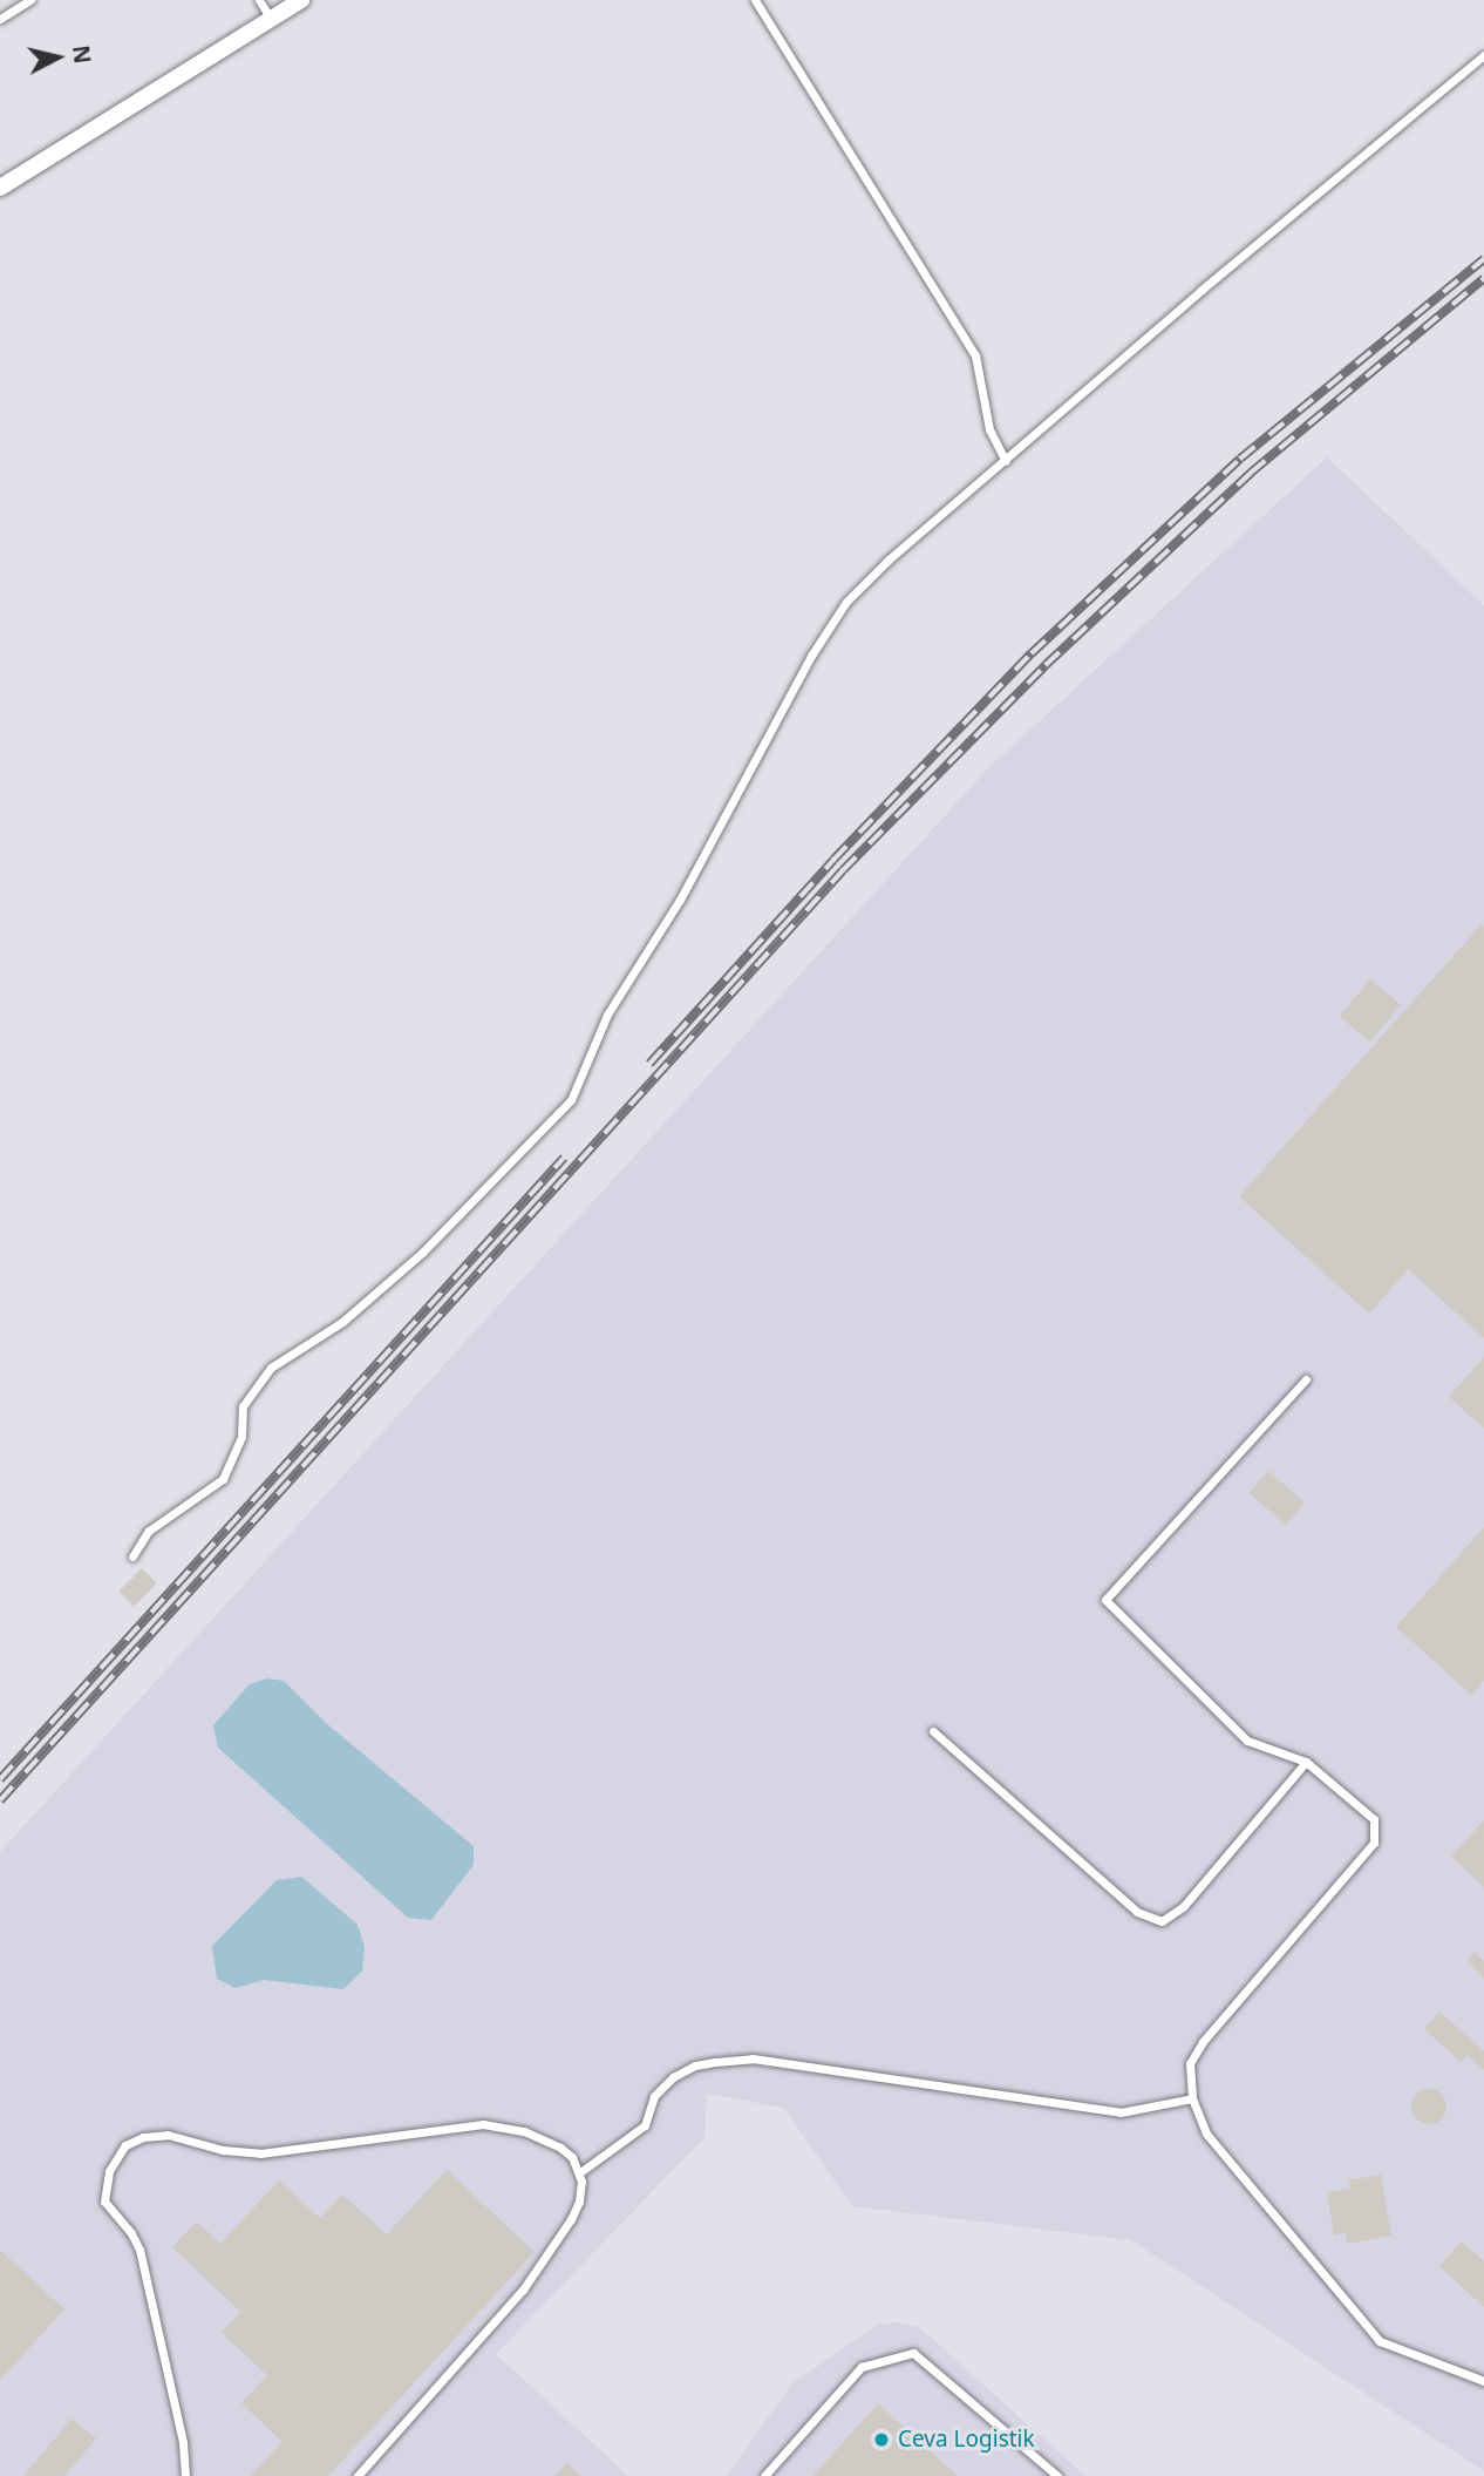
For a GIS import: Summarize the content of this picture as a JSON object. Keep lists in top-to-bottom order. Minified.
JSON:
{"places":["Ceva Logistik"],"north":"right"}
